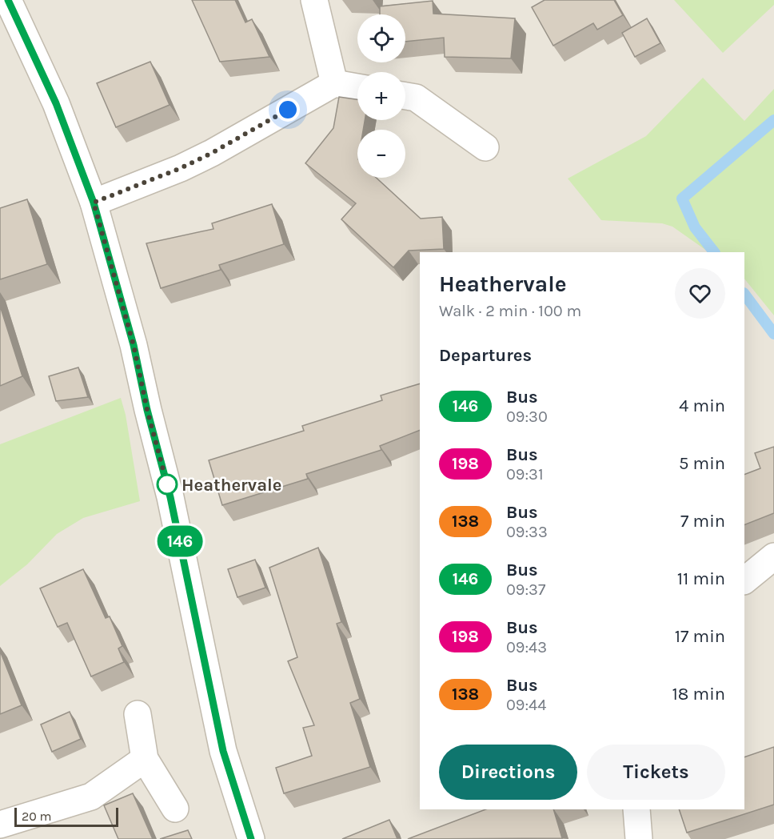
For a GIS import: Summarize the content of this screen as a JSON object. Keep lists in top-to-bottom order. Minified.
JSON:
{"places":["Heathervale"],"lines":["bus line 146"],"scale_bar":"20 m","page":{"on_map":"146","map_buttons":["+","−"],"heading":[["Heathervale","Walk · 2 min · 100 m"],"Departures"],"list":[{"mark":"146","name":"Bus","note":"09:30","value":"4 min"},{"mark":"198","name":"Bus","note":"09:31","value":"5 min"},{"mark":"138","name":"Bus","note":"09:33","value":"7 min"},{"mark":"146","name":"Bus","note":"09:37","value":"11 min"},{"mark":"198","name":"Bus","note":"09:43","value":"17 min"},{"mark":"138","name":"Bus","note":"09:44","value":"18 min"}],"buttons":["Directions","Tickets"],"scale":"20 m"}}
